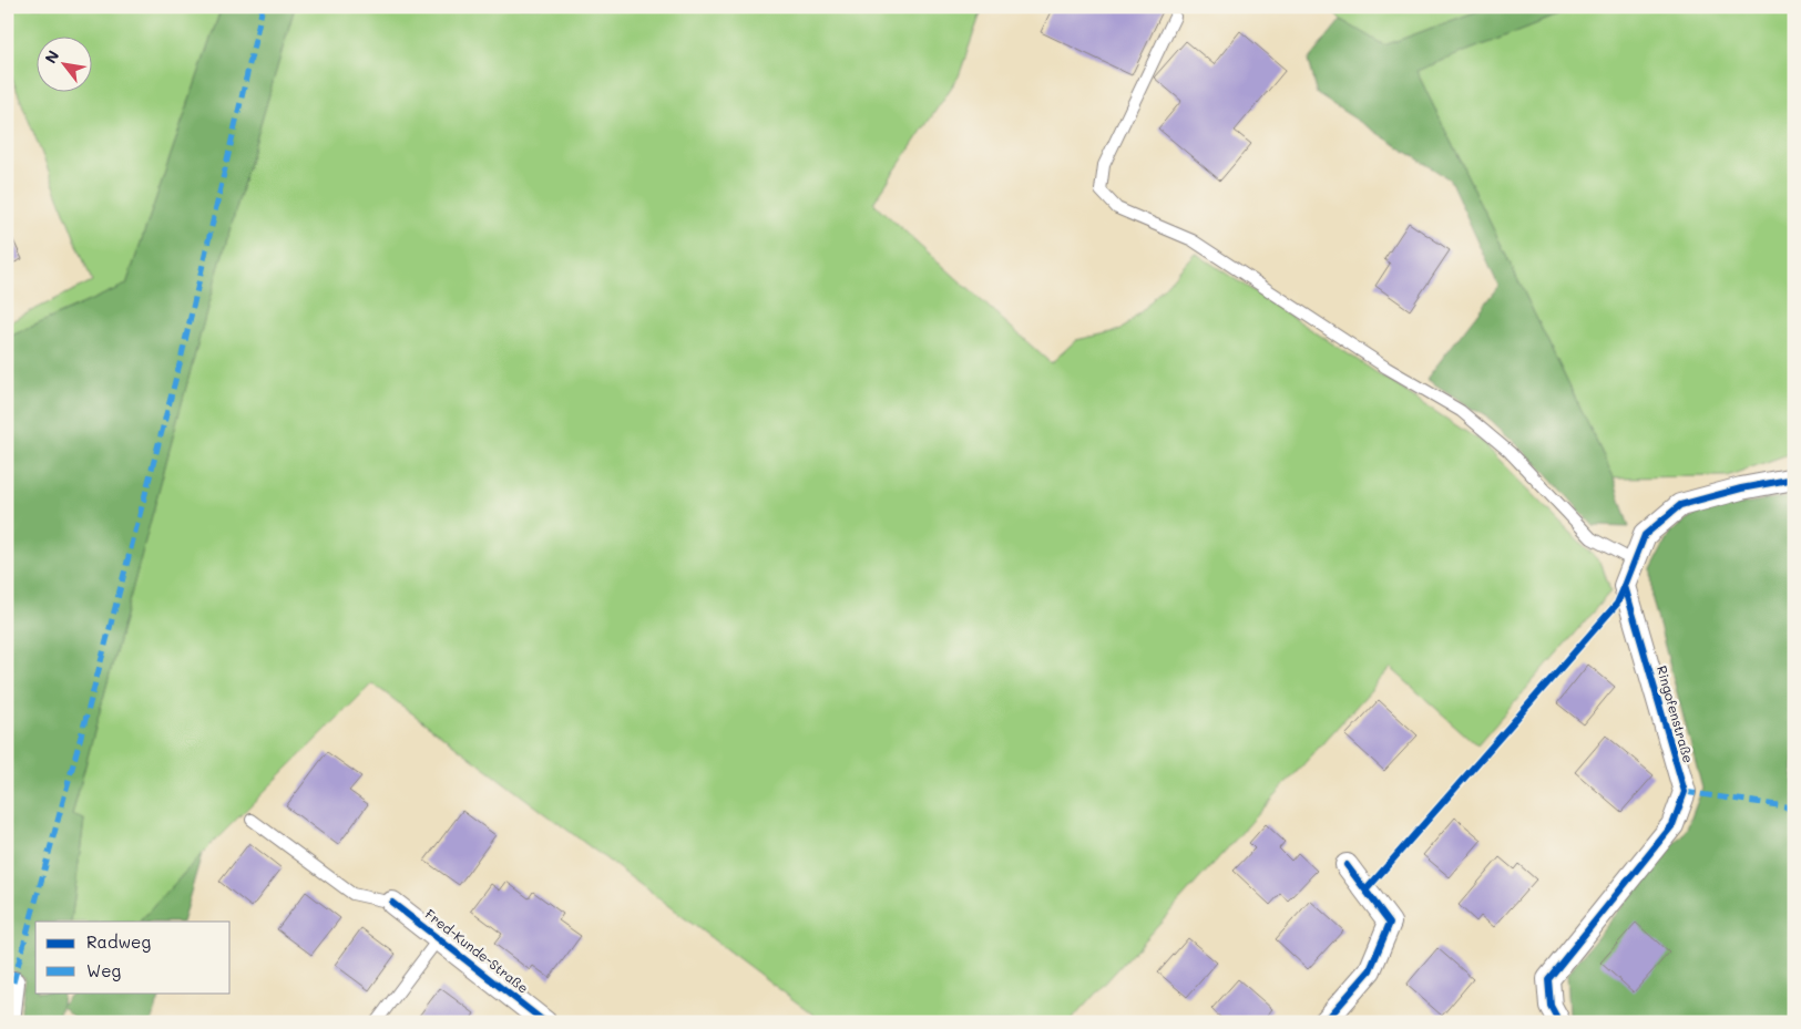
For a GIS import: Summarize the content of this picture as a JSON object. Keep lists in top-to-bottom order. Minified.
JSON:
{"streets":{"street":["Ringofenstraße","Fred-Kunde-Straße"]},"legend":["Radweg","Weg"],"north":"top left"}
